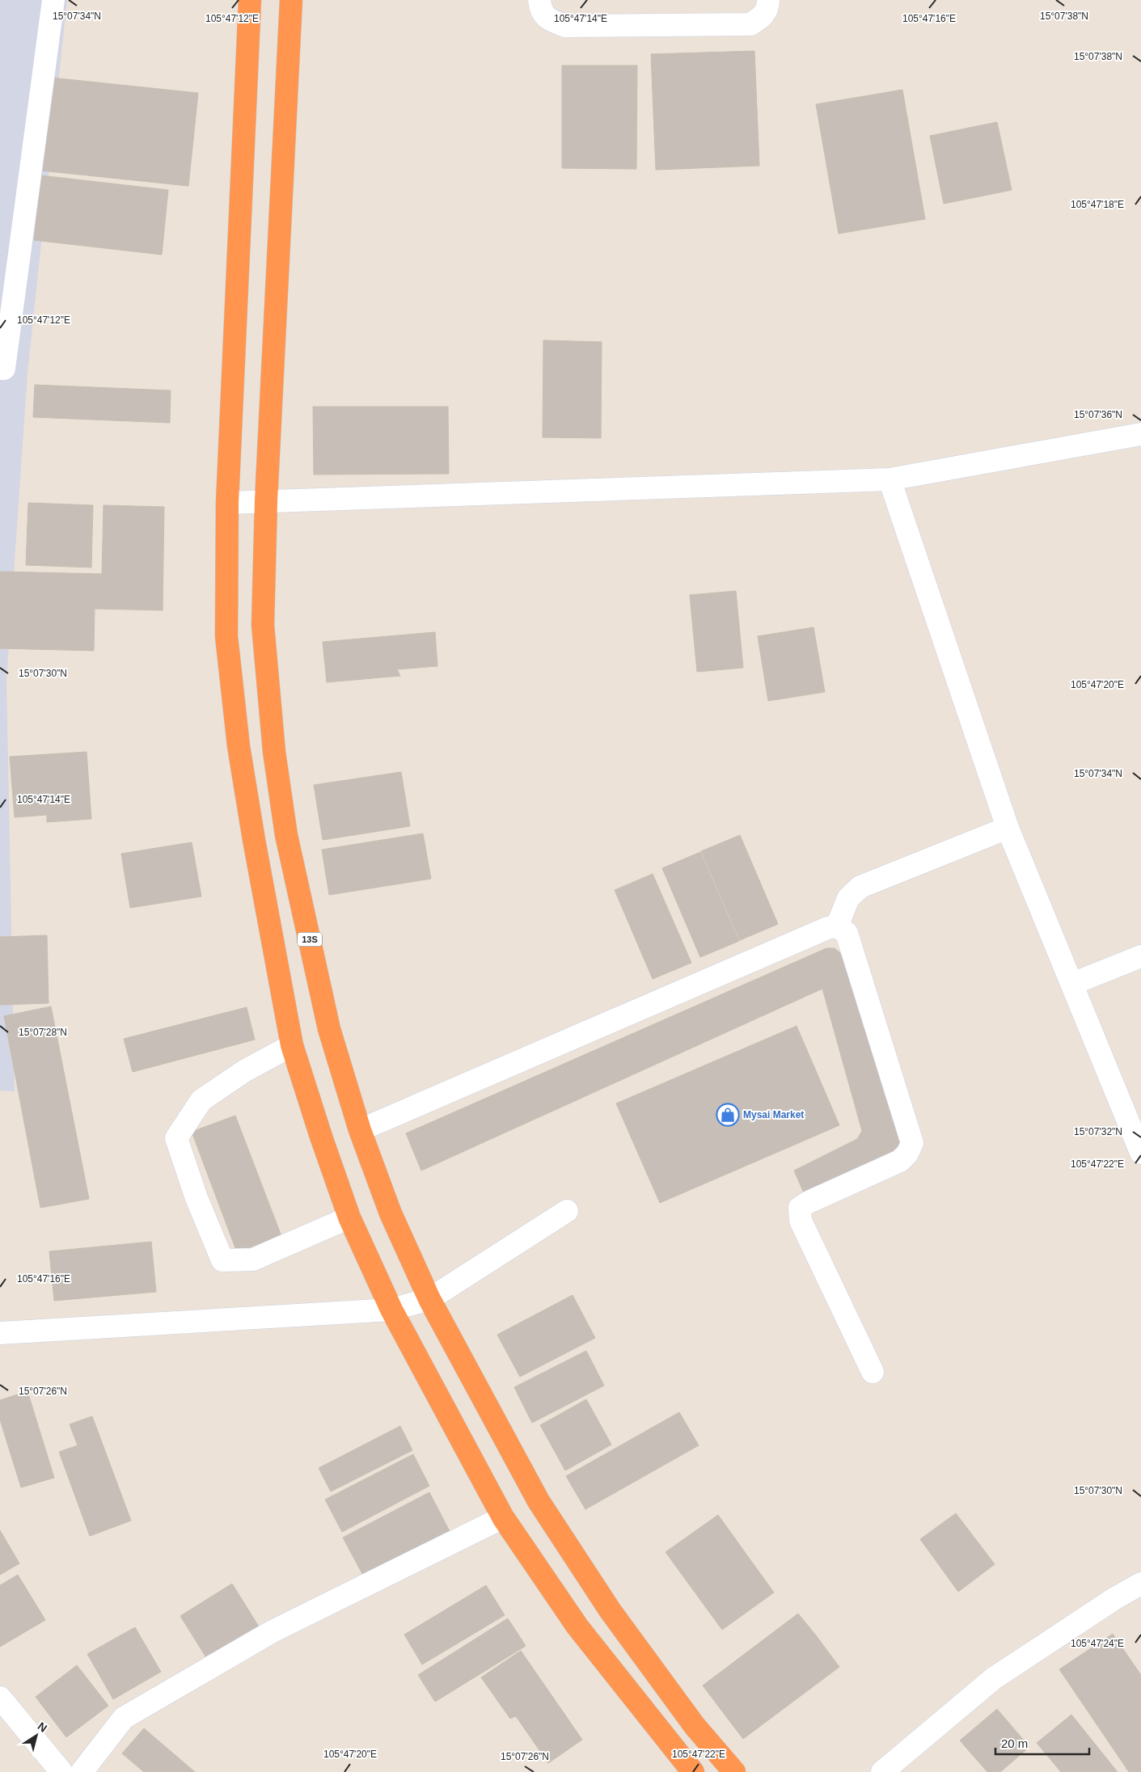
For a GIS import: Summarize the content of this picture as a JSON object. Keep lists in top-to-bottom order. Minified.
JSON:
{"streets":{"highway":["13S"]},"places":{"shop":["Mysai Market"]},"scale_bar":"20 m","north":"top right","coordinates":["15°07'38\"N","15°07'34\"N","105°47'12\"E","105°47'14\"E","105°47'16\"E","105°47'18\"E","15°07'36\"N","15°07'30\"N","105°47'20\"E","15°07'28\"N","15°07'32\"N","105°47'22\"E","15°07'26\"N","105°47'24\"E"]}
